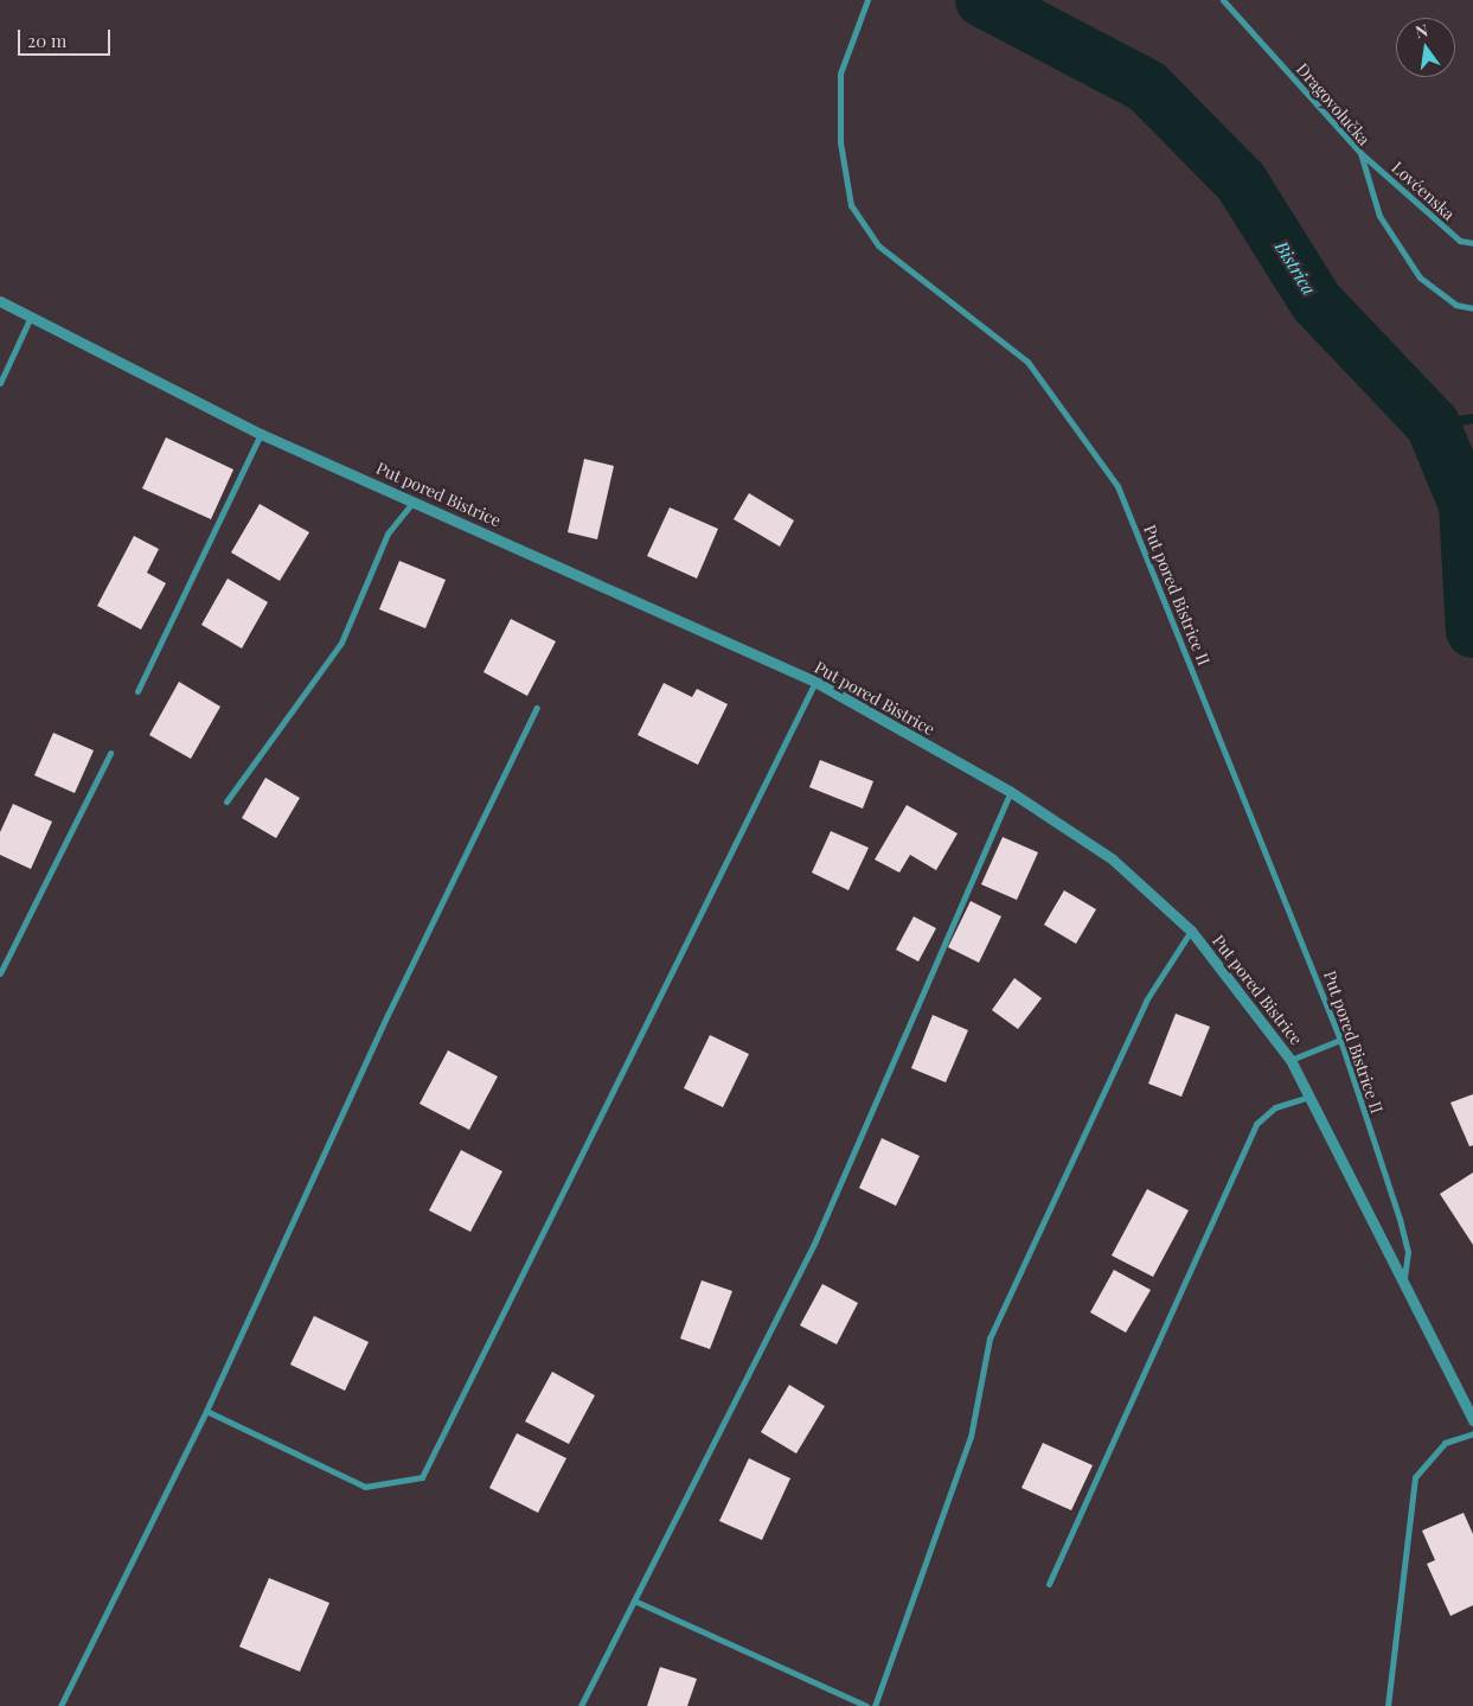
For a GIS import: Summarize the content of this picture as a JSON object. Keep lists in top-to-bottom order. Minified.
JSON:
{"streets":{"street":["Dragovolučka","Lovćenska","Put pored Bistrice","Put pored Bistrice II"]},"crossings":[["Dragovolučka","Lovćenska"],["Put pored Bistrice","Put pored Bistrice II"]],"water":["Bistrica"],"scale_bar":"20 m","north":"top"}
